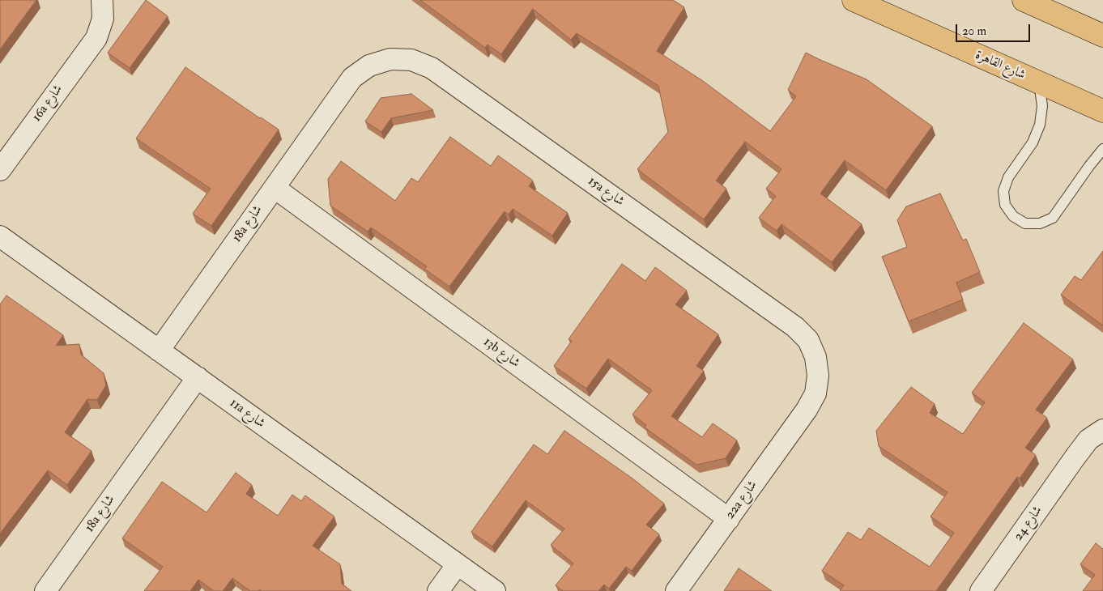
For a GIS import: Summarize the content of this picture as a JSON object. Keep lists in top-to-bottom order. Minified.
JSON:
{"streets":{"main road":["شارع القاهرة"],"street":["16a شارع","15a شارع","18a شارع","13b شارع","11a شارع","22a شارع","شارع 24"]},"crossings":[["15a شارع","18a شارع"],["15a شارع","22a شارع"],["18a شارع","13b شارع"],["18a شارع","11a شارع"],["13b شارع","22a شارع"]],"scale_bar":"20 m"}
